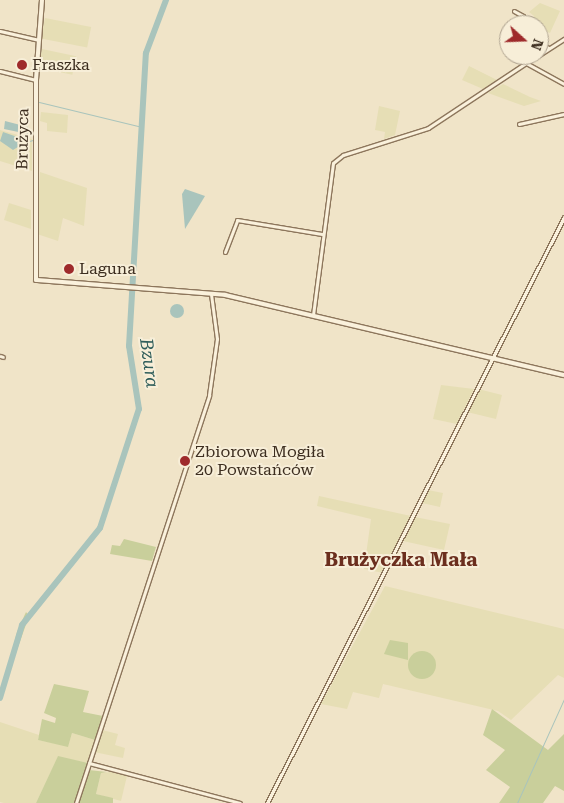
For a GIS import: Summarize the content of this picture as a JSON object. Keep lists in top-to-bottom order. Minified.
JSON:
{"streets":{"street":["Brużyca"]},"districts":["Brużyczka Mała"],"water":["Bzura"],"places":["Fraszka","Laguna","Zbiorowa Mogiła 20 Powstańców"],"north":"right"}
